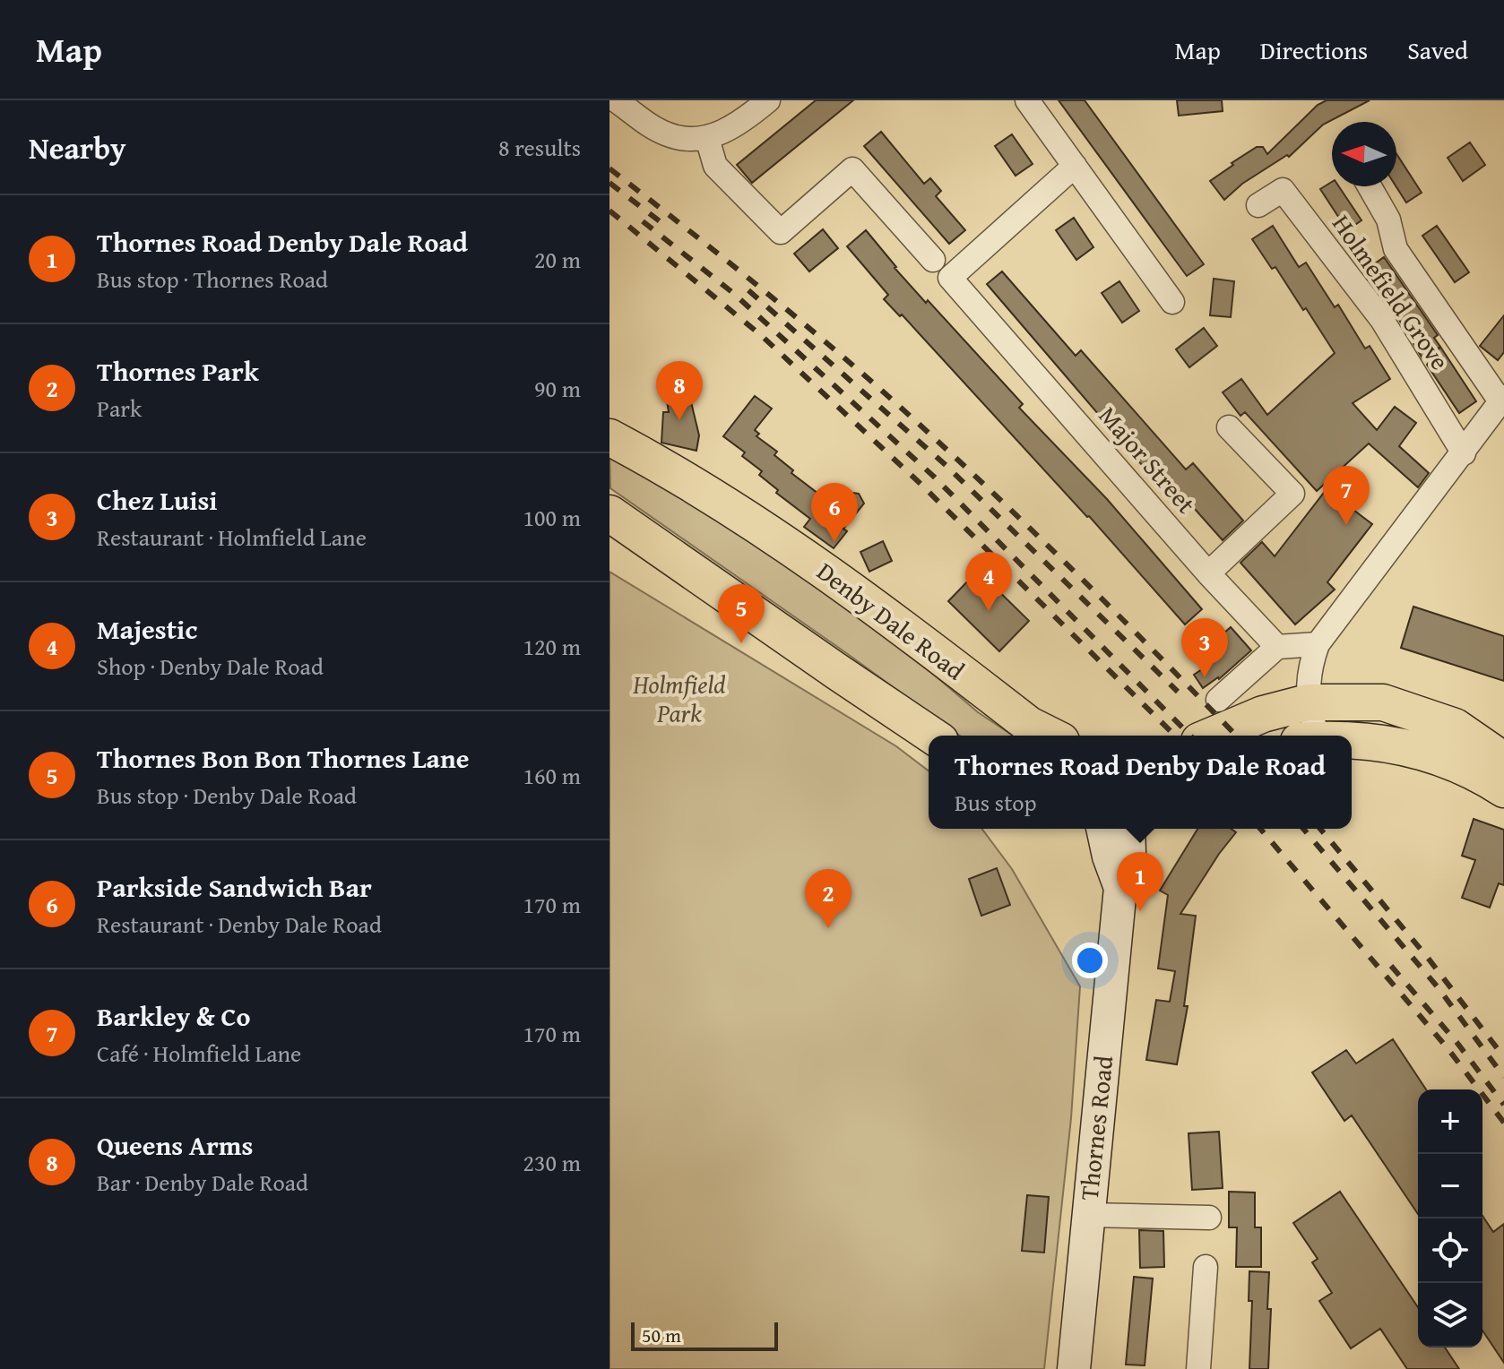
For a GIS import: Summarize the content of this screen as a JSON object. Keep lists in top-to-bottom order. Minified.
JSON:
{"streets":{"main road":["Denby Dale Road","Thornes Road"],"street":["Holmefield Grove","Major Street"]},"parks":["Holmfield Park"],"scale_bar":"50 m","north":"left","page":{"header":"Map","nav":["Map","Directions","Saved"],"heading":["Nearby","8 results"],"list":[{"mark":"1","name":"Thornes Road Denby Dale Road","note":"Bus stop · Thornes Road","value":"20 m"},{"mark":"2","name":"Thornes Park","note":"Park","value":"90 m"},{"mark":"3","name":"Chez Luisi","note":"Restaurant · Holmfield Lane","value":"100 m"},{"mark":"4","name":"Majestic","note":"Shop · Denby Dale Road","value":"120 m"},{"mark":"5","name":"Thornes Bon Bon Thornes Lane","note":"Bus stop · Denby Dale Road","value":"160 m"},{"mark":"6","name":"Parkside Sandwich Bar","note":"Restaurant · Denby Dale Road","value":"170 m"},{"mark":"7","name":"Barkley & Co","note":"Café · Holmfield Lane","value":"170 m"},{"mark":"8","name":"Queens Arms","note":"Bar · Denby Dale Road","value":"230 m"}],"pins":["8","7","6","4","5","3","1","2"],"popup":["Thornes Road Denby Dale Road","Bus stop"],"map_buttons":["+","−"],"scale":"50 m"}}
